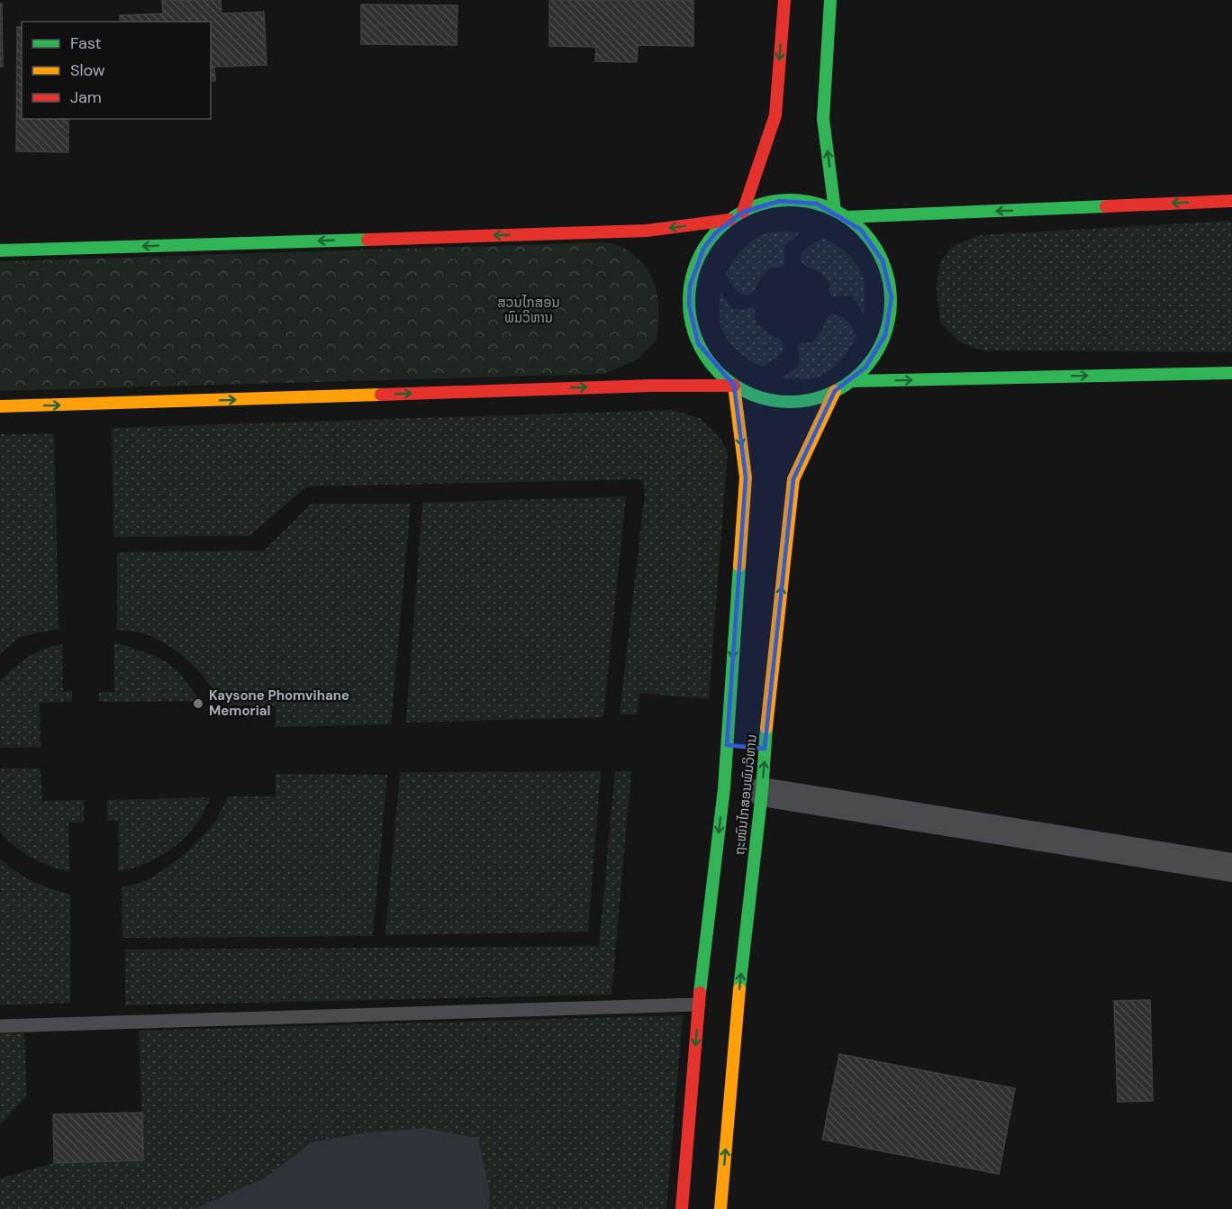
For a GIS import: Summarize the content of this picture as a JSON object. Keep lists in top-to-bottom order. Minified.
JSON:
{"streets":{"main road":["ຖະໜົນໄກສອນພົມວິຫານ"]},"parks":["ສວນໄກສອນ ພົມວິຫານ"],"places":["Kaysone Phomvihane Memorial"],"legend":["Fast","Slow","Jam"]}
